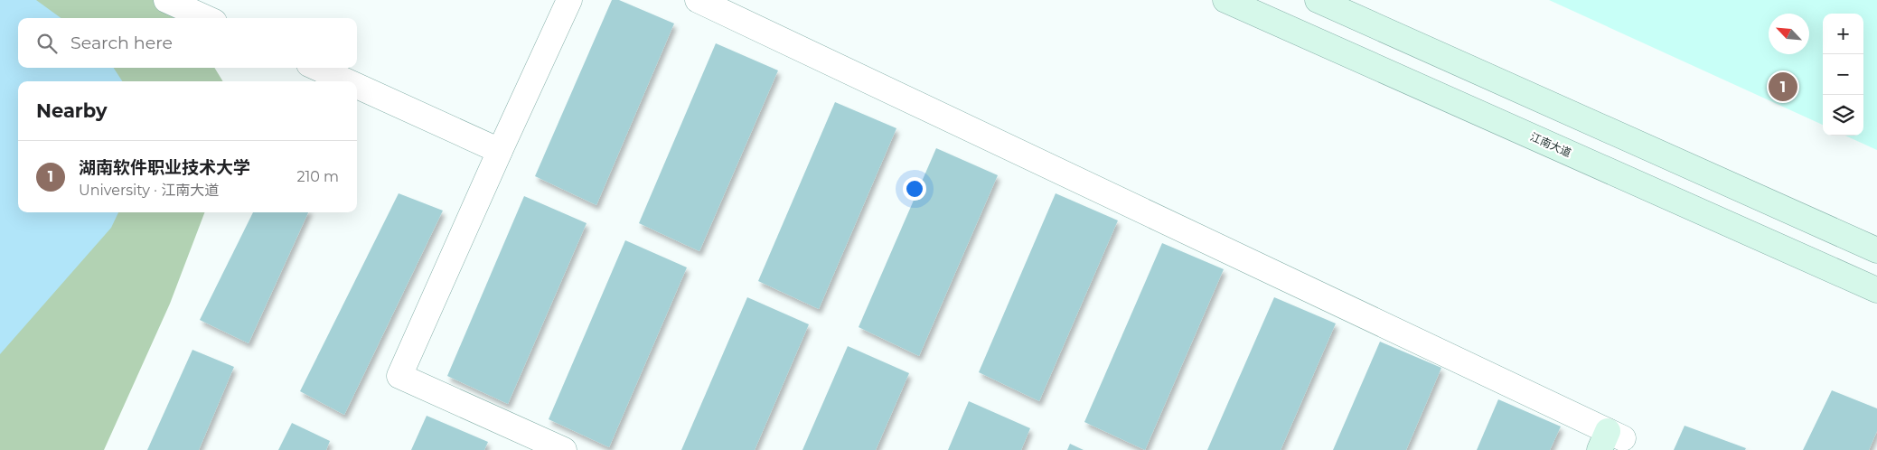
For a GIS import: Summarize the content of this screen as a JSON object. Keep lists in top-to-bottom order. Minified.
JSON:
{"streets":{"main road":["江南大道"]},"north":"top left","page":{"map_buttons":["+","−"],"search":"Search here","pins":"1","heading":"Nearby","list":[{"mark":"1","name":"湖南软件职业技术大学","note":"University · 江南大道","value":"210 m"}]}}
